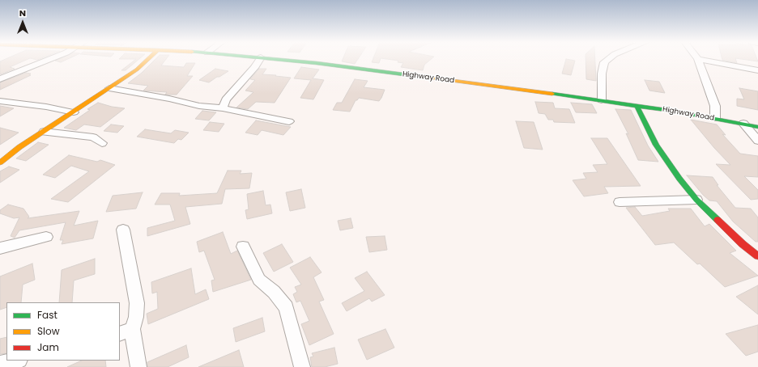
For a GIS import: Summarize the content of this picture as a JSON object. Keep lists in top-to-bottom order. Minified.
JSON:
{"streets":{"street":["Highway Road"]},"legend":["Fast","Slow","Jam"],"north":"top"}
